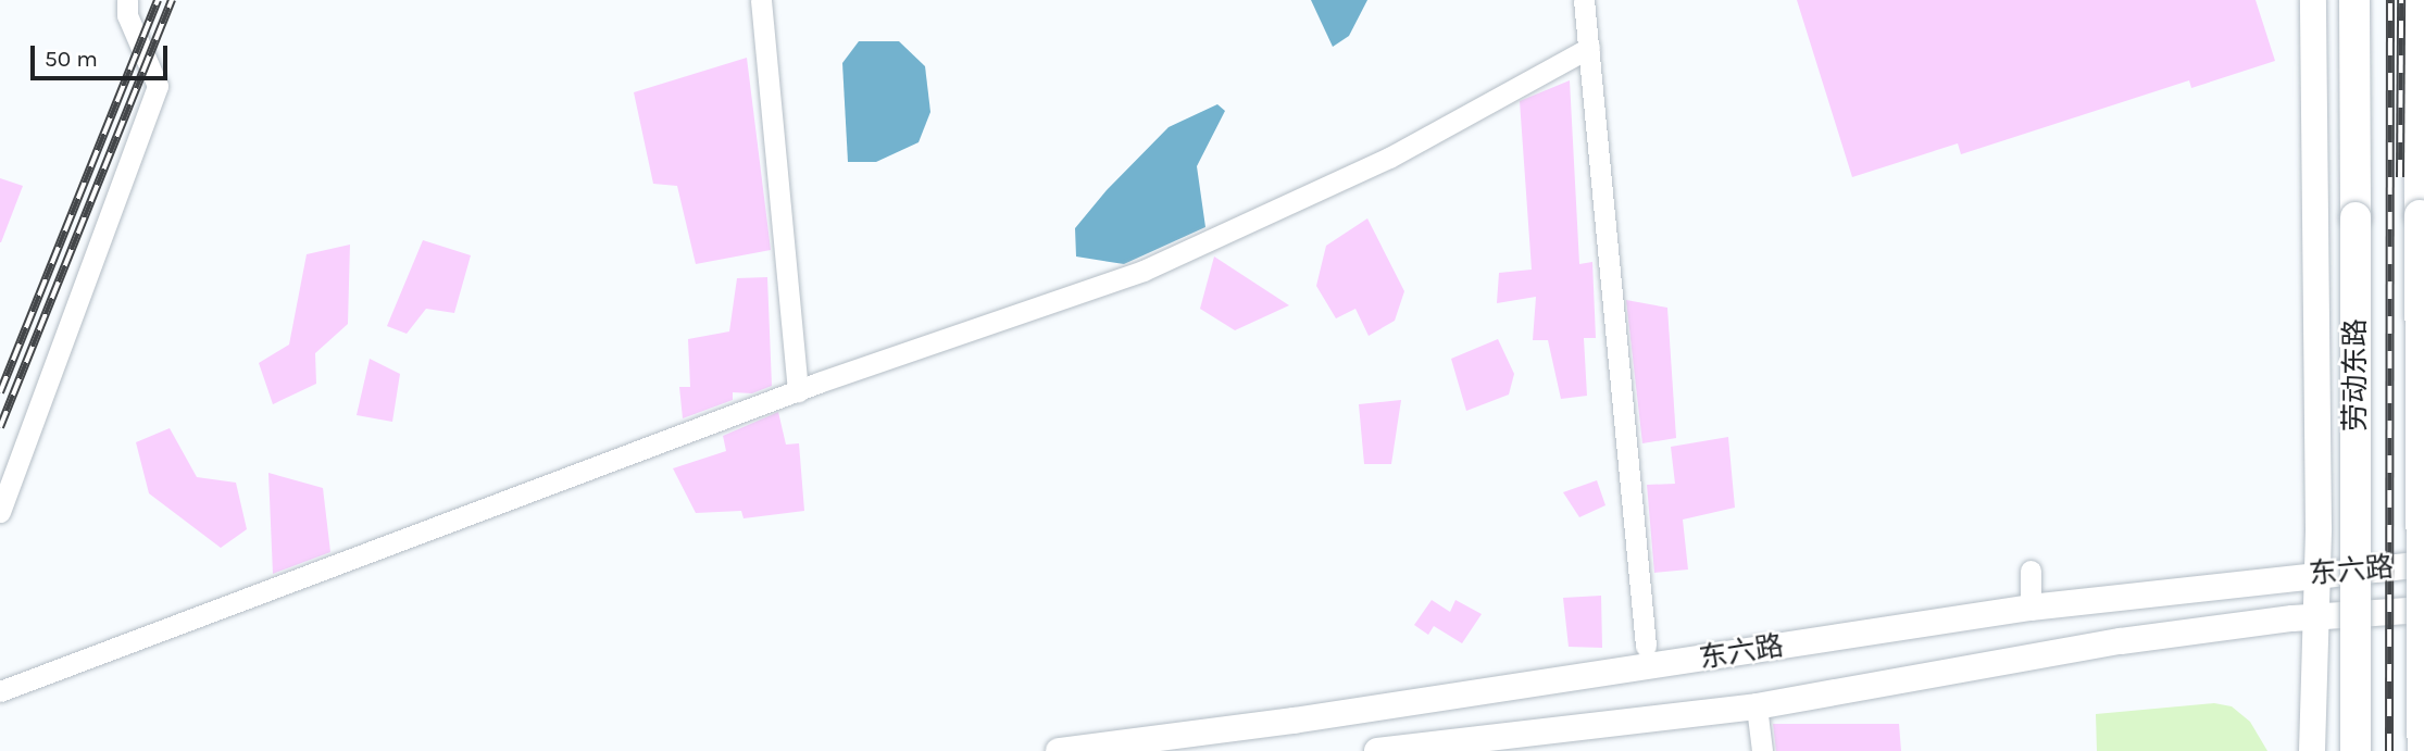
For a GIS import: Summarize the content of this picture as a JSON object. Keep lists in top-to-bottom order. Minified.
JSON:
{"streets":{"highway":["劳动东路"],"main road":["东六路"]},"scale_bar":"50 m"}
